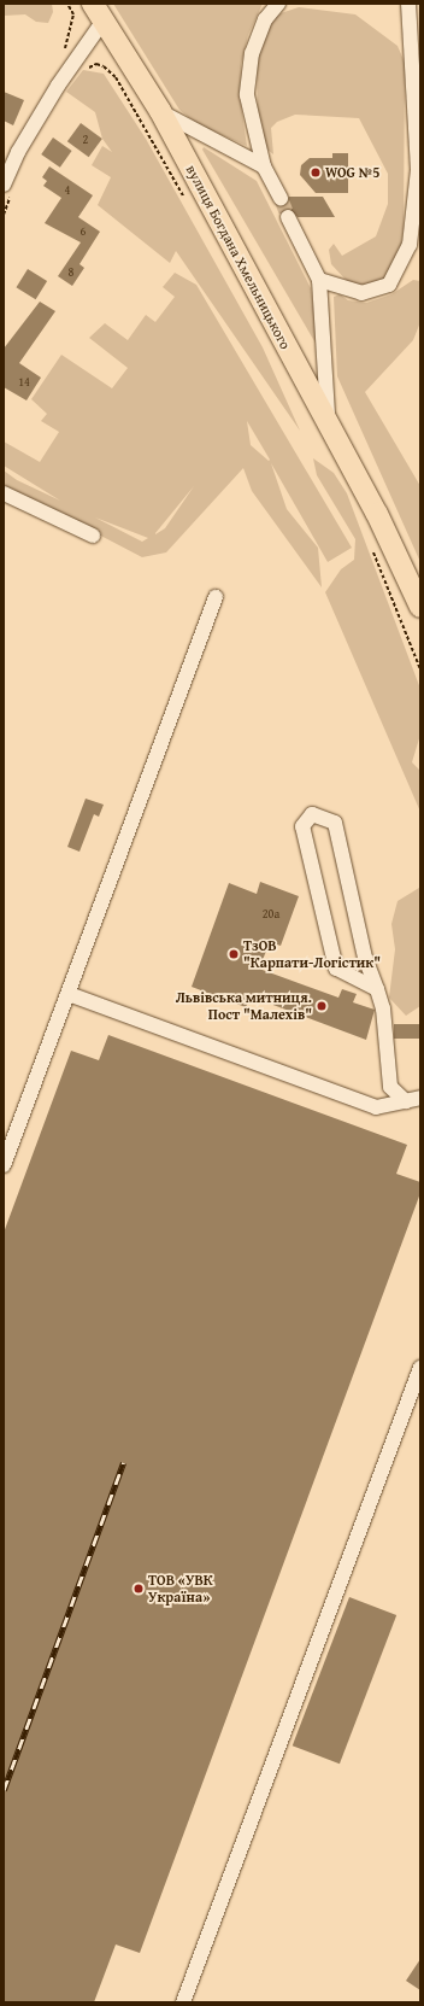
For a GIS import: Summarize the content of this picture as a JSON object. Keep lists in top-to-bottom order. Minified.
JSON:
{"streets":{"highway":["вулиця Богдана Хмельницького"]},"places":["WOG №5","ТзОВ \"Карпати-Логістик\"","Львівська митниця. Пост \"Малехів\"","ТОВ «УВК Україна»"],"house_numbers":["2","4","6","8","14","20а"]}
